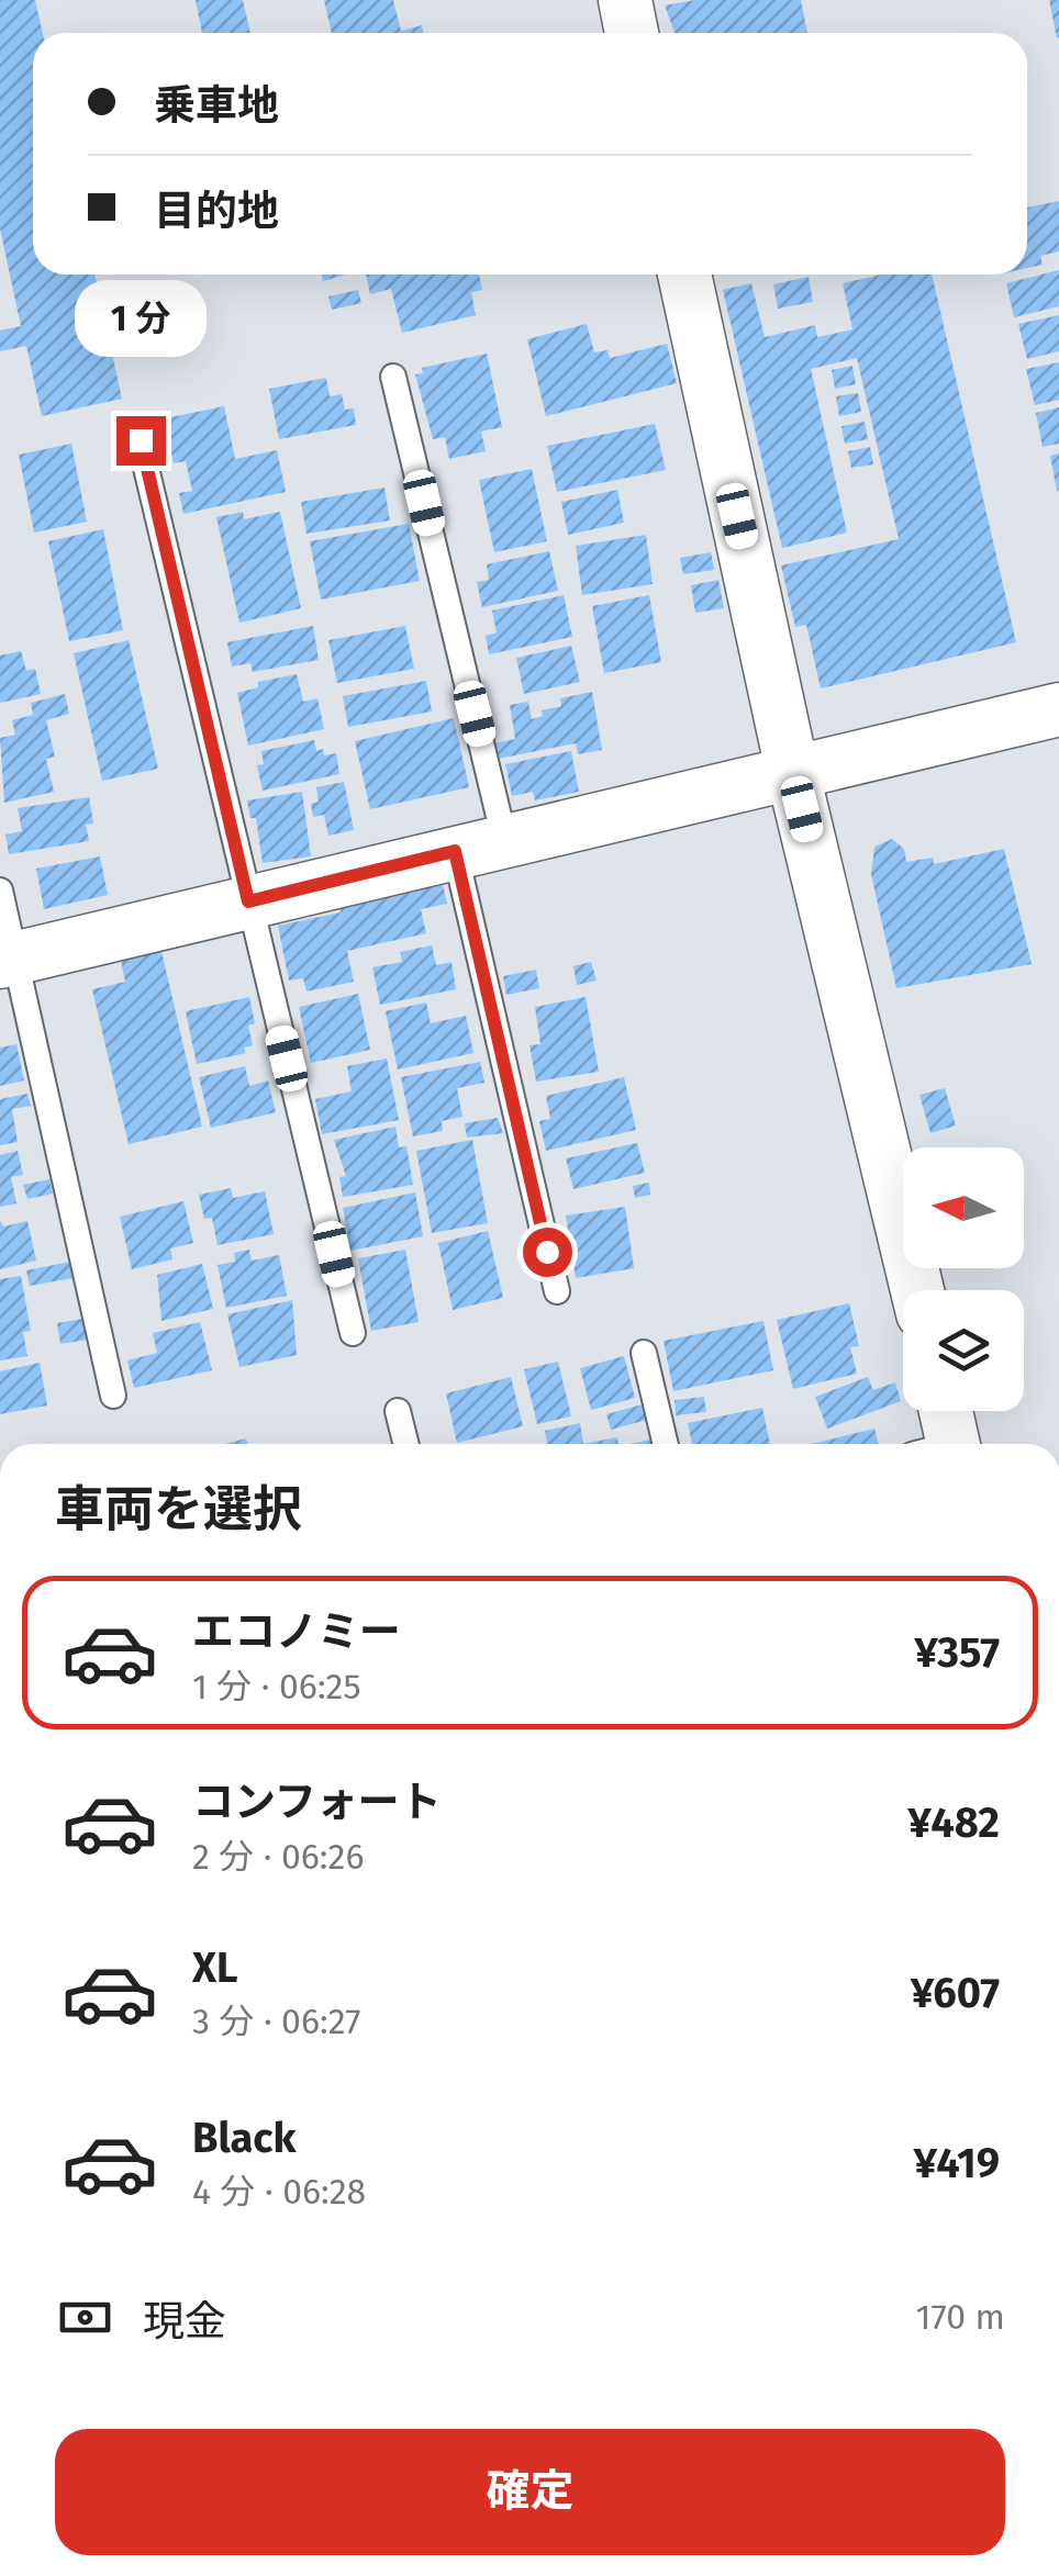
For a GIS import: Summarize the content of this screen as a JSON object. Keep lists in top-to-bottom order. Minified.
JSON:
{"north":"left","page":{"banner":["乗車地","目的地"],"bubble":"1 分","heading":"車両を選択","list":[{"name":"エコノミー","note":"1 分 · 06:25","value":"¥357"},{"name":"コンフォート","note":"2 分 · 06:26","value":"¥482"},{"name":"XL","note":"3 分 · 06:27","value":"¥607"},{"name":"Black","note":"4 分 · 06:28","value":"¥419"}],"pay":["現金","170 m"],"buttons":"確定"}}
